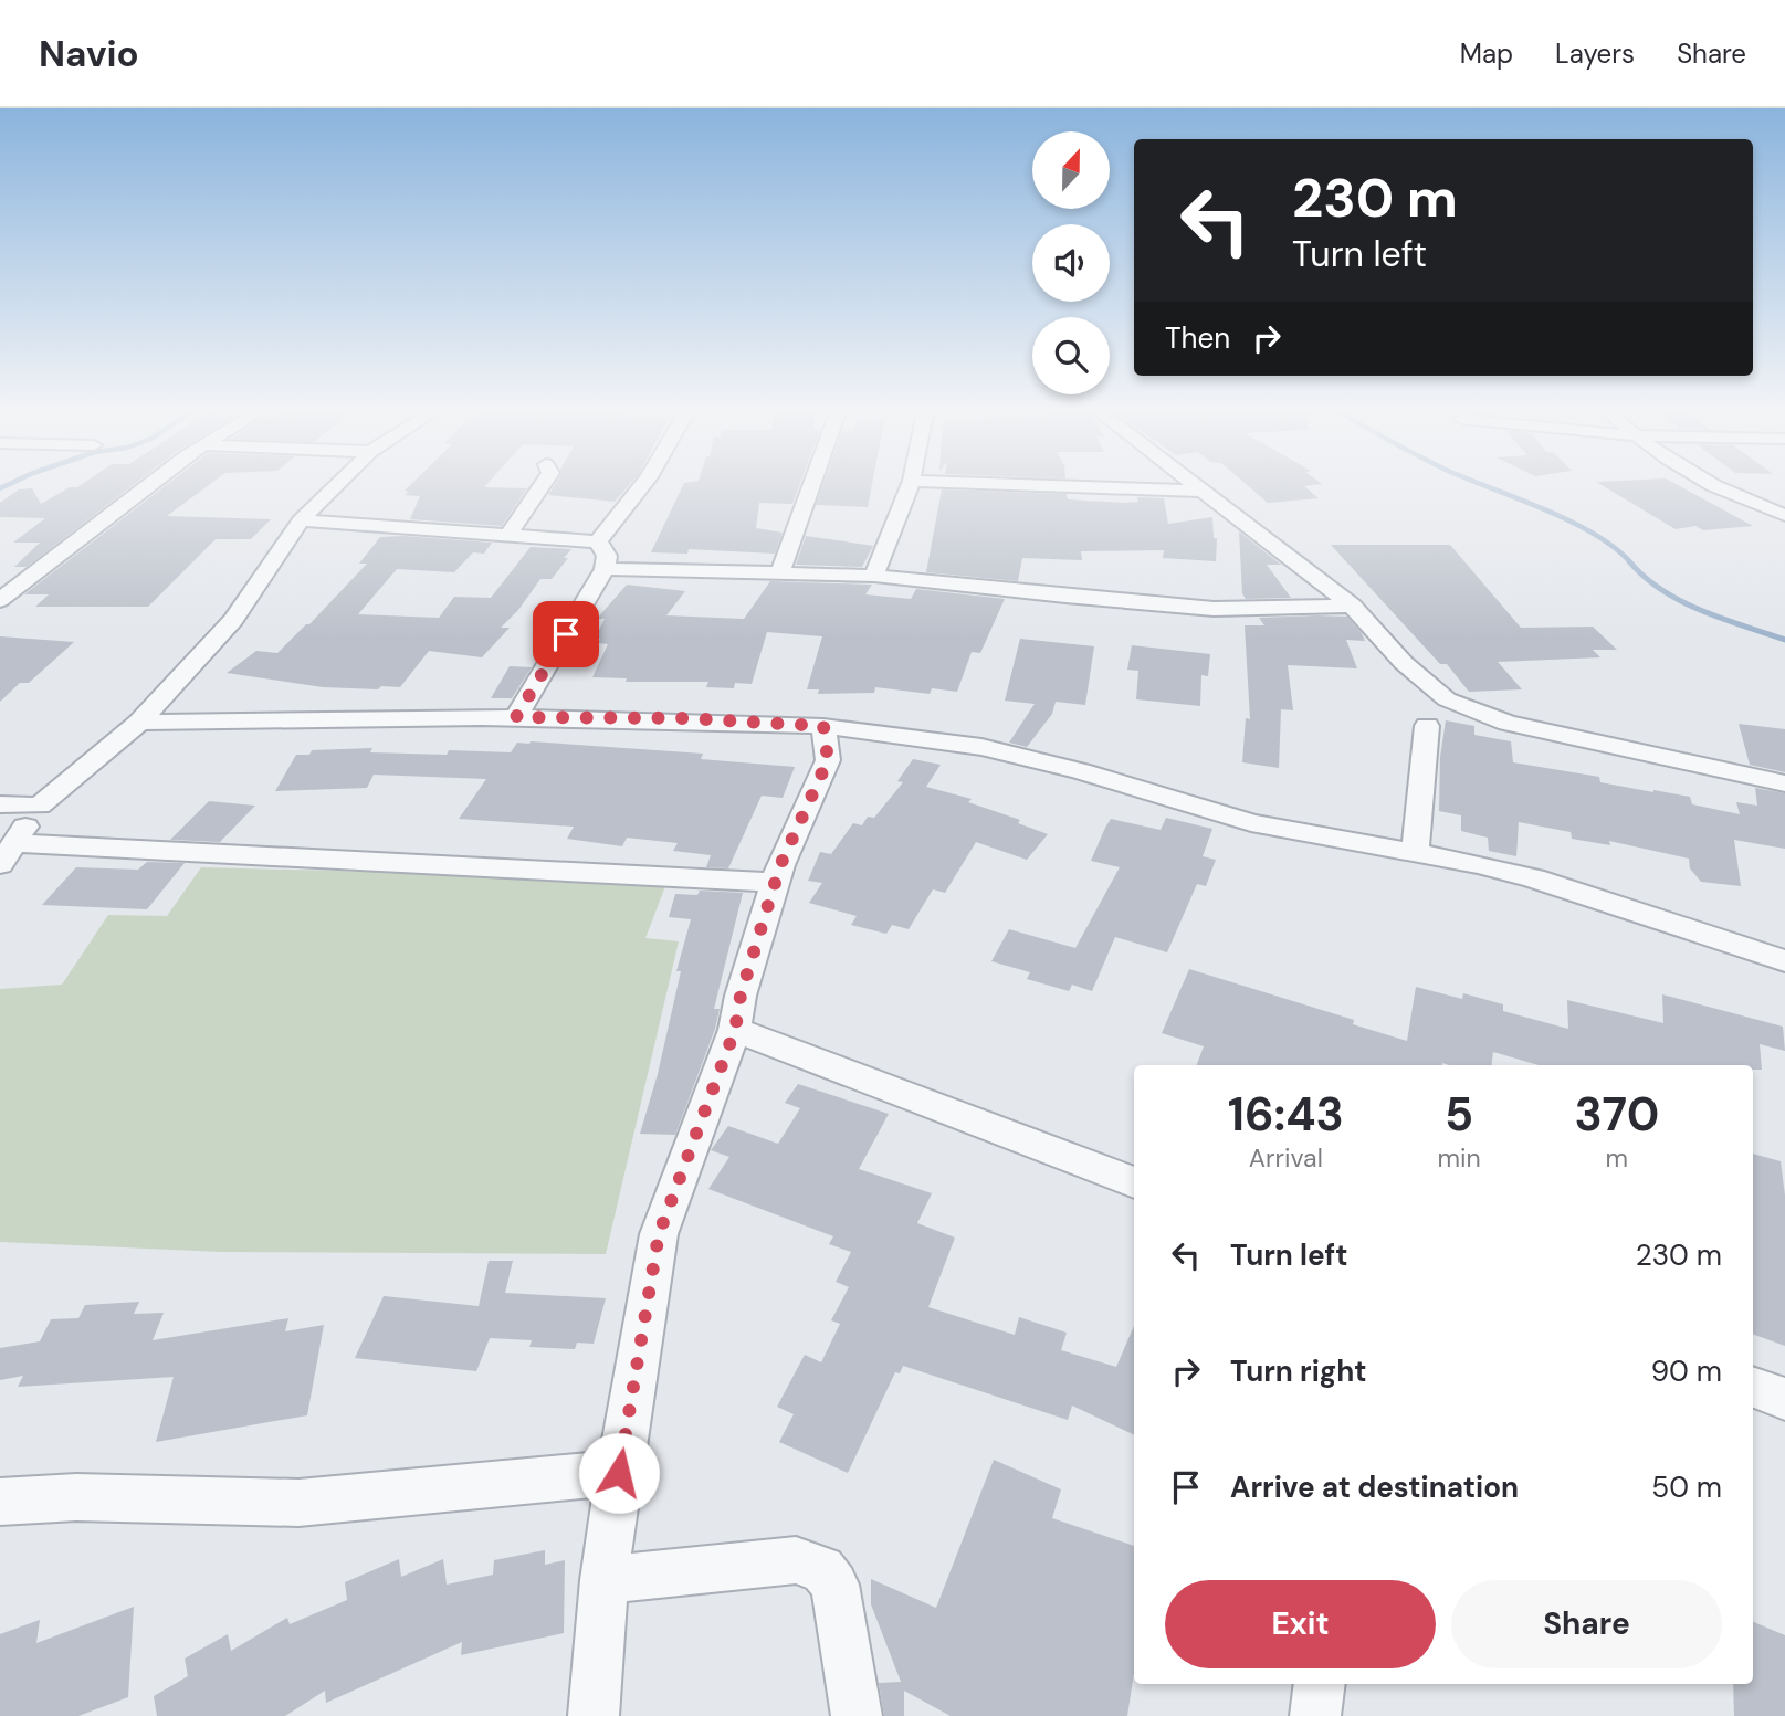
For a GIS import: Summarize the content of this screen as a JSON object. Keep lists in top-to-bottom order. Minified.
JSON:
{"north":"top","page":{"header":"Navio","nav":["Map","Layers","Share"],"turn":["230 m","Turn left"],"then":"Then","eta":["16:43","Arrival","5","min","370","m"],"list":[{"name":"Turn left","value":"230 m"},{"name":"Turn right","value":"90 m"},{"name":"Arrive at destination","value":"50 m"}],"buttons":["Exit","Share"]}}
